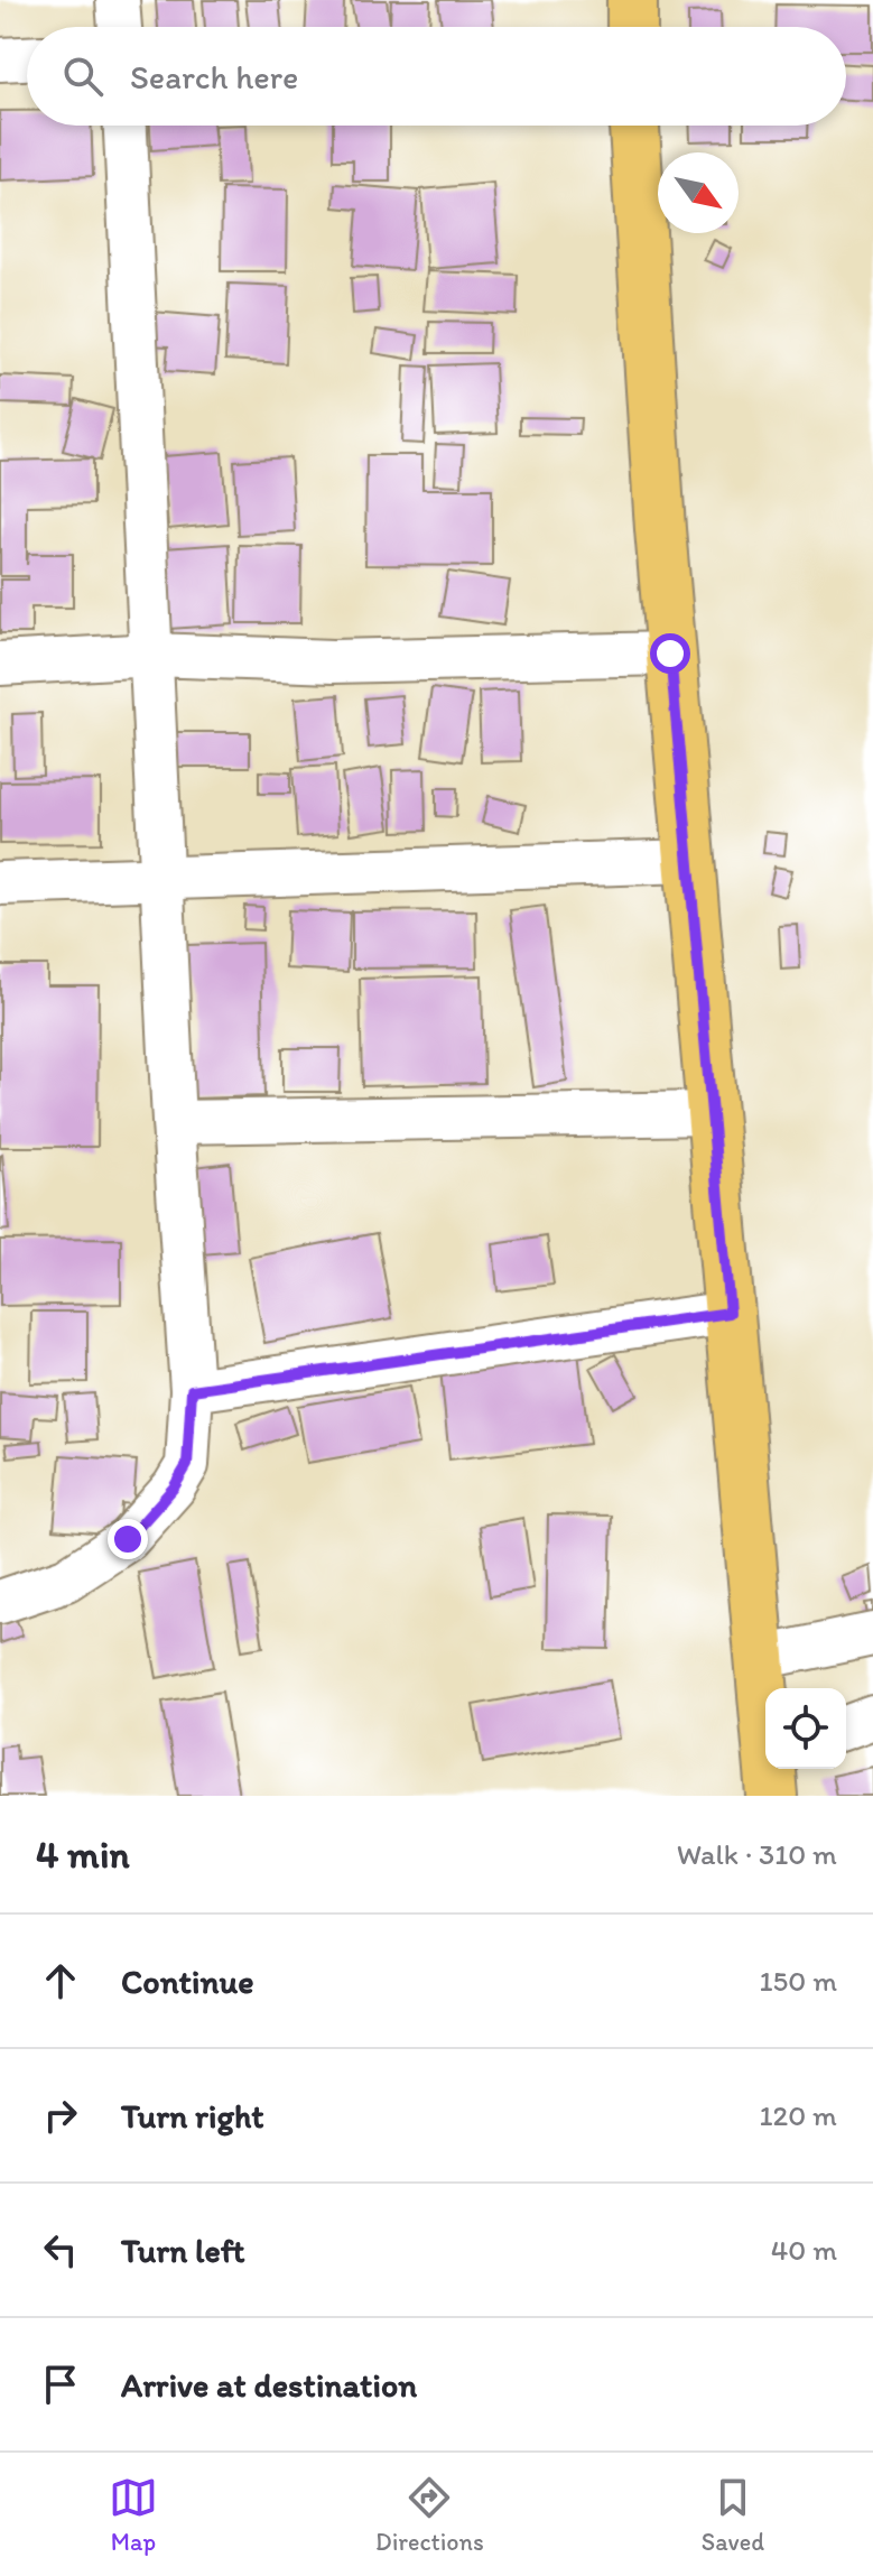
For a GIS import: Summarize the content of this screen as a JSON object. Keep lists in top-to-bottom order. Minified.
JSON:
{"north":"bottom right","page":{"search":"Search here","heading":["4 min","Walk · 310 m"],"list":[["Continue","150 m"],["Turn right","120 m"],["Turn left","40 m"],"Arrive at destination"],"nav":["Map","Directions","Saved"]}}
